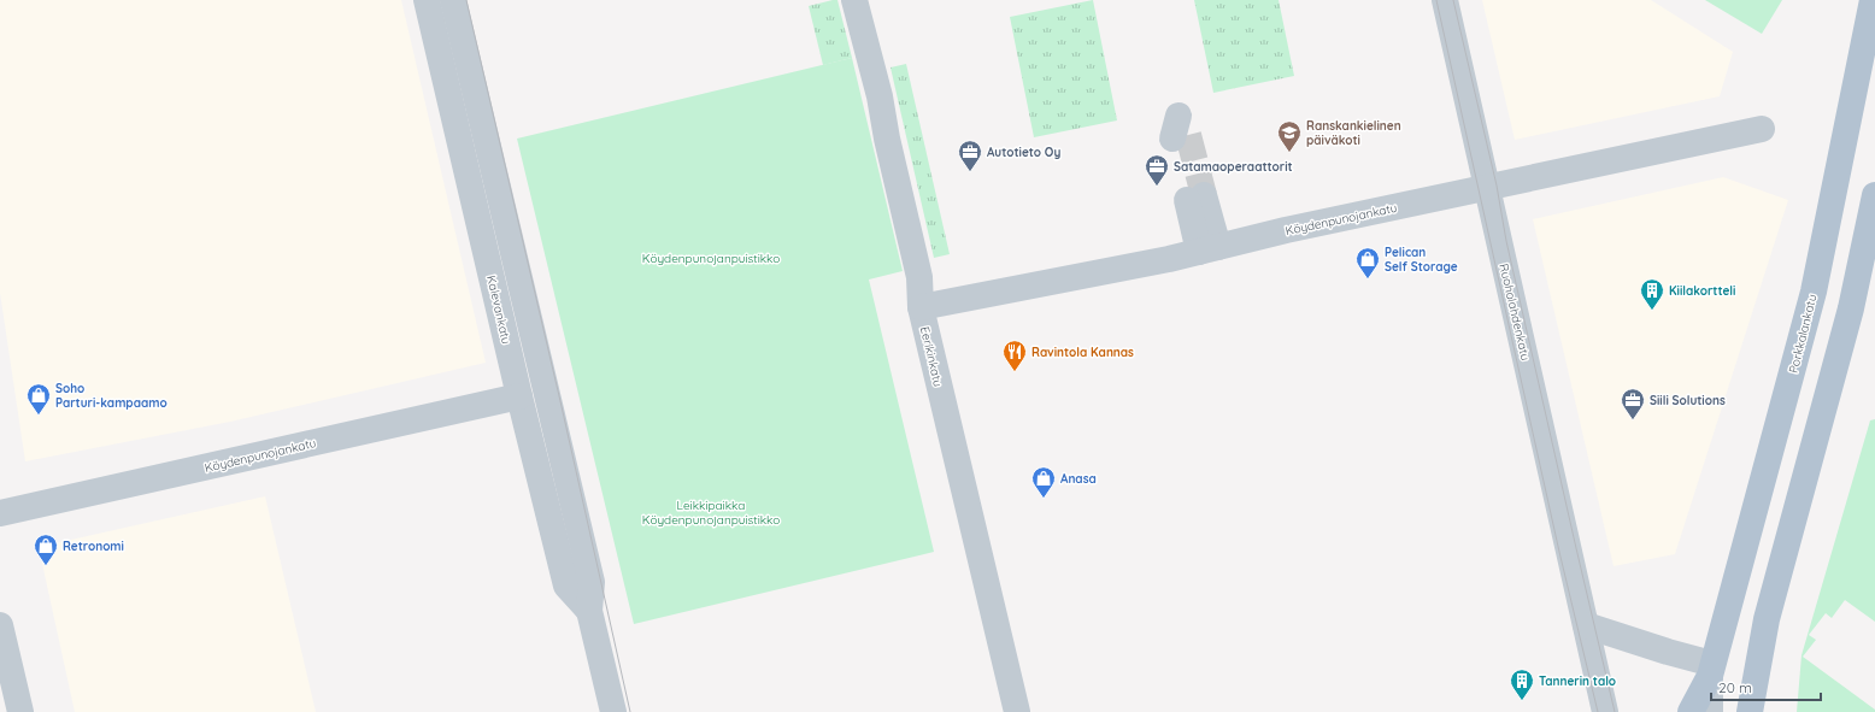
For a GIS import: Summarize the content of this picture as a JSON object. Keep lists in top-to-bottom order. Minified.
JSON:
{"streets":{"main road":["Porkkalankatu"],"street":["Köydenpunojankatu","Kalevankatu","Ruoholahdenkatu","Eerikinkatu"]},"crossings":[["Köydenpunojankatu","Kalevankatu"],["Köydenpunojankatu","Ruoholahdenkatu"],["Köydenpunojankatu","Eerikinkatu"]],"parks":["Köydenpunojanpuistikko","Leikkipaikka Köydenpunojanpuistikko"],"places":{"school or university":["Ranskankielinen päiväkoti"],"office":["Autotieto Oy","Satamaoperaattorit","Siili Solutions"],"shop":["Pelican Self Storage","Soho Parturi-kampaamo","Anasa","Retronomi"],"building":["Kiilakortteli","Tannerin talo"],"restaurant":["Ravintola Kannas"]},"scale_bar":"20 m"}
